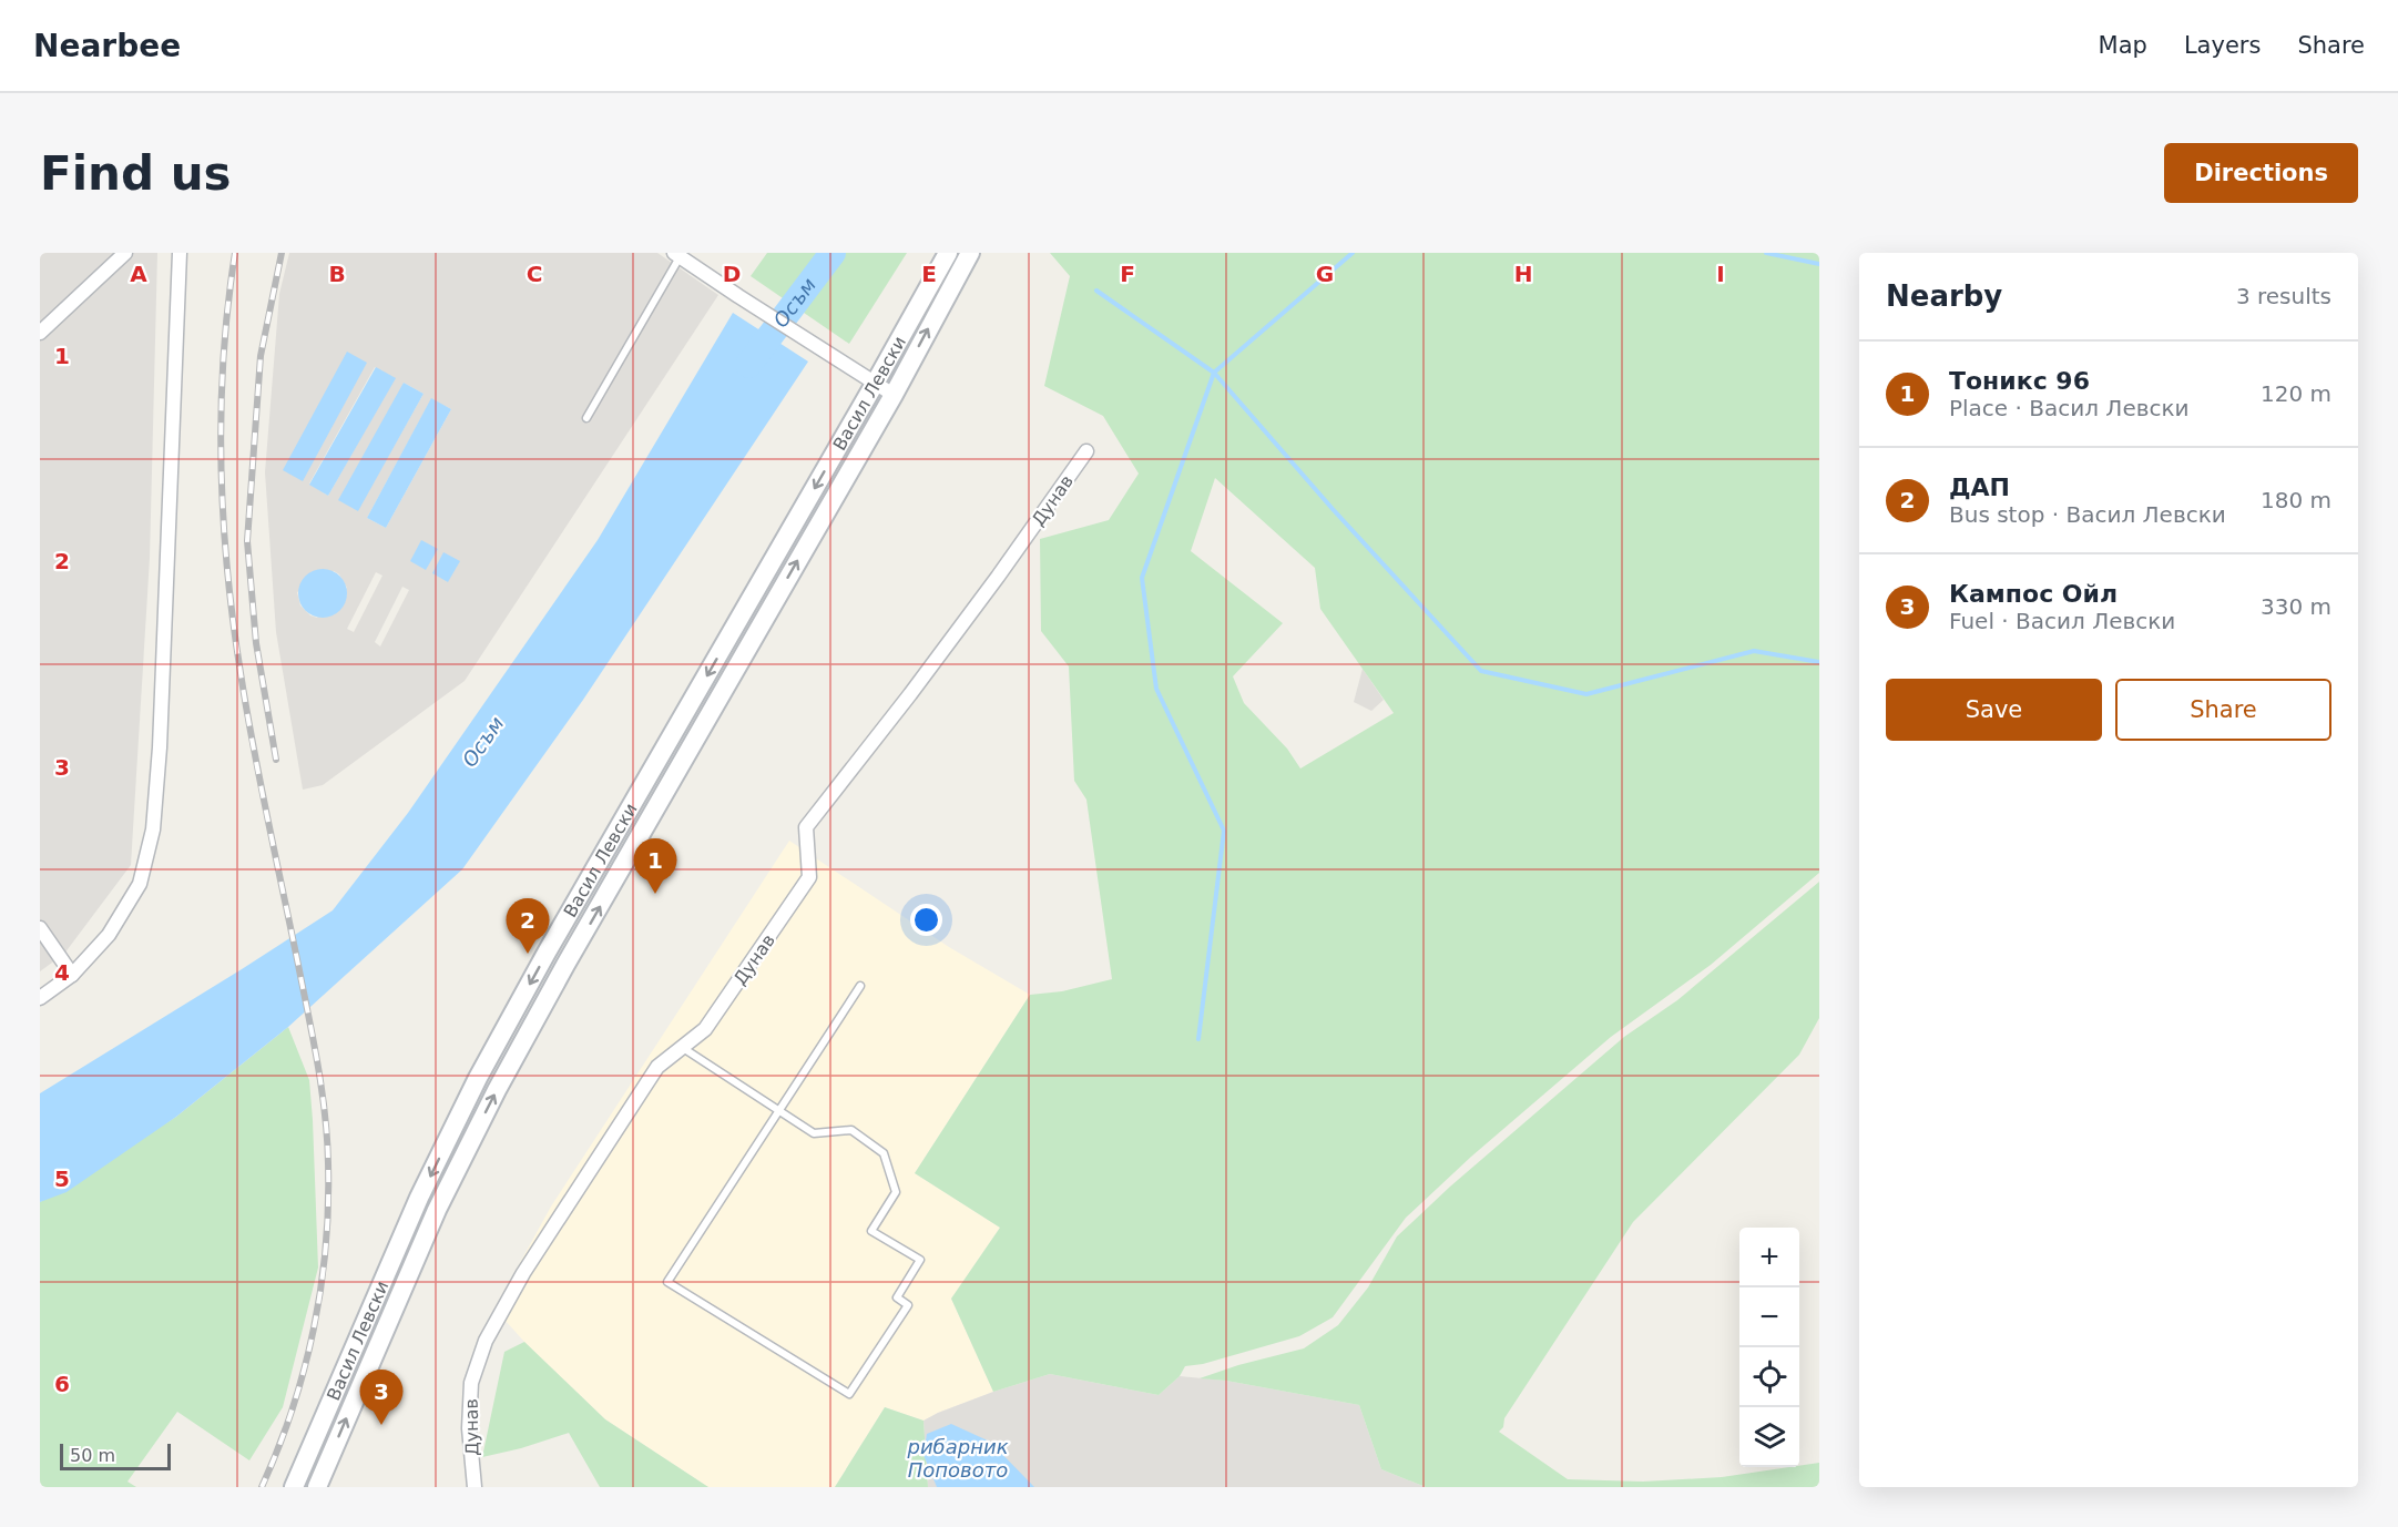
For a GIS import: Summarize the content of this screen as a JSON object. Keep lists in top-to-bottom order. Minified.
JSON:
{"streets":{"main road":["Васил Левски"],"street":["Дунав"]},"water":["Осъм","рибарник Поповото"],"scale_bar":"50 m","page":{"header":"Nearbee","nav":["Map","Layers","Share"],"buttons":["Directions",["Save","Share"]],"title":"Find us","heading":["Nearby","3 results"],"list":[{"mark":"1","name":"Тоникс 96","note":"Place · Васил Левски","value":"120 m"},{"mark":"2","name":"ДАП","note":"Bus stop · Васил Левски","value":"180 m"},{"mark":"3","name":"Кампос Ойл","note":"Fuel · Васил Левски","value":"330 m"}],"pins":["1","2","3"],"map_buttons":["+","−"],"scale":"50 m"},"grid":{"columns":["A","B","C","D","E","F","G","H","I"],"rows":["1","2","3","4","5","6"]}}
